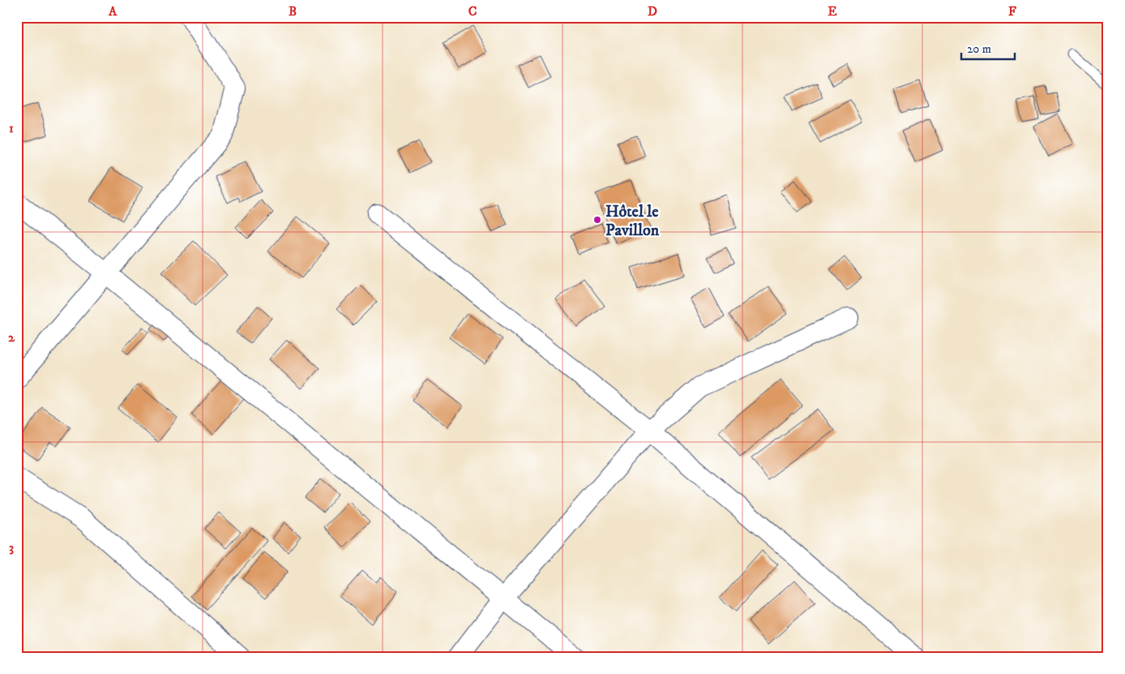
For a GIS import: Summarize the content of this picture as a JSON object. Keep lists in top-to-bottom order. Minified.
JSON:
{"places":["Hôtel le Pavillon"],"scale_bar":"20 m","grid":{"columns":["A","B","C","D","E","F"],"rows":["1","2","3"]}}
